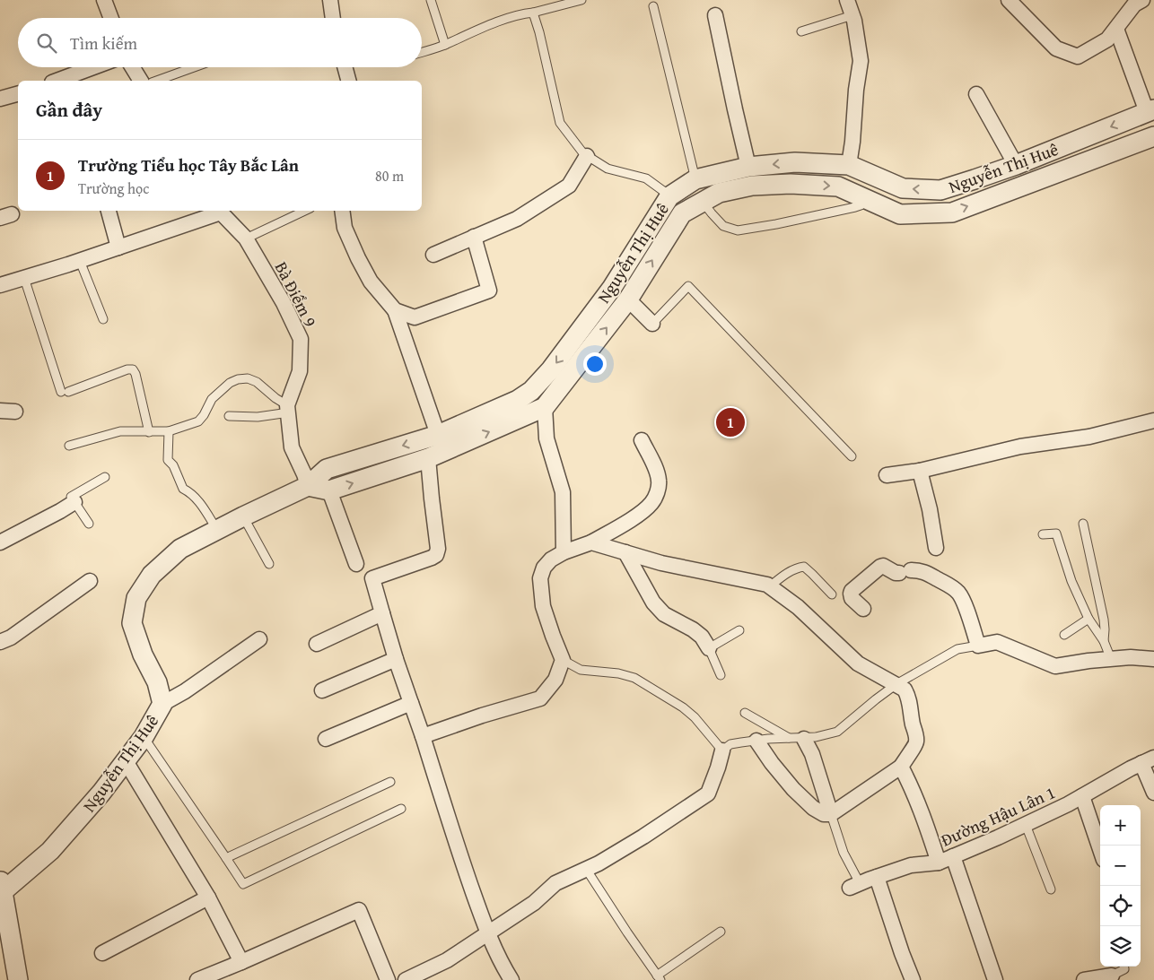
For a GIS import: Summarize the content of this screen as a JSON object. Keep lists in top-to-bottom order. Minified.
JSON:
{"streets":{"street":["Nguyễn Thị Huê","Bà Điểm 9","Đường Hậu Lân 1"]},"crossings":[["Nguyễn Thị Huê","Bà Điểm 9"]],"page":{"search":"Tìm kiếm","heading":"Gần đây","list":[{"mark":"1","name":"Trường Tiểu học Tây Bắc Lân","note":"Trường học","value":"80 m"}],"pins":"1","map_buttons":["+","−"]}}
